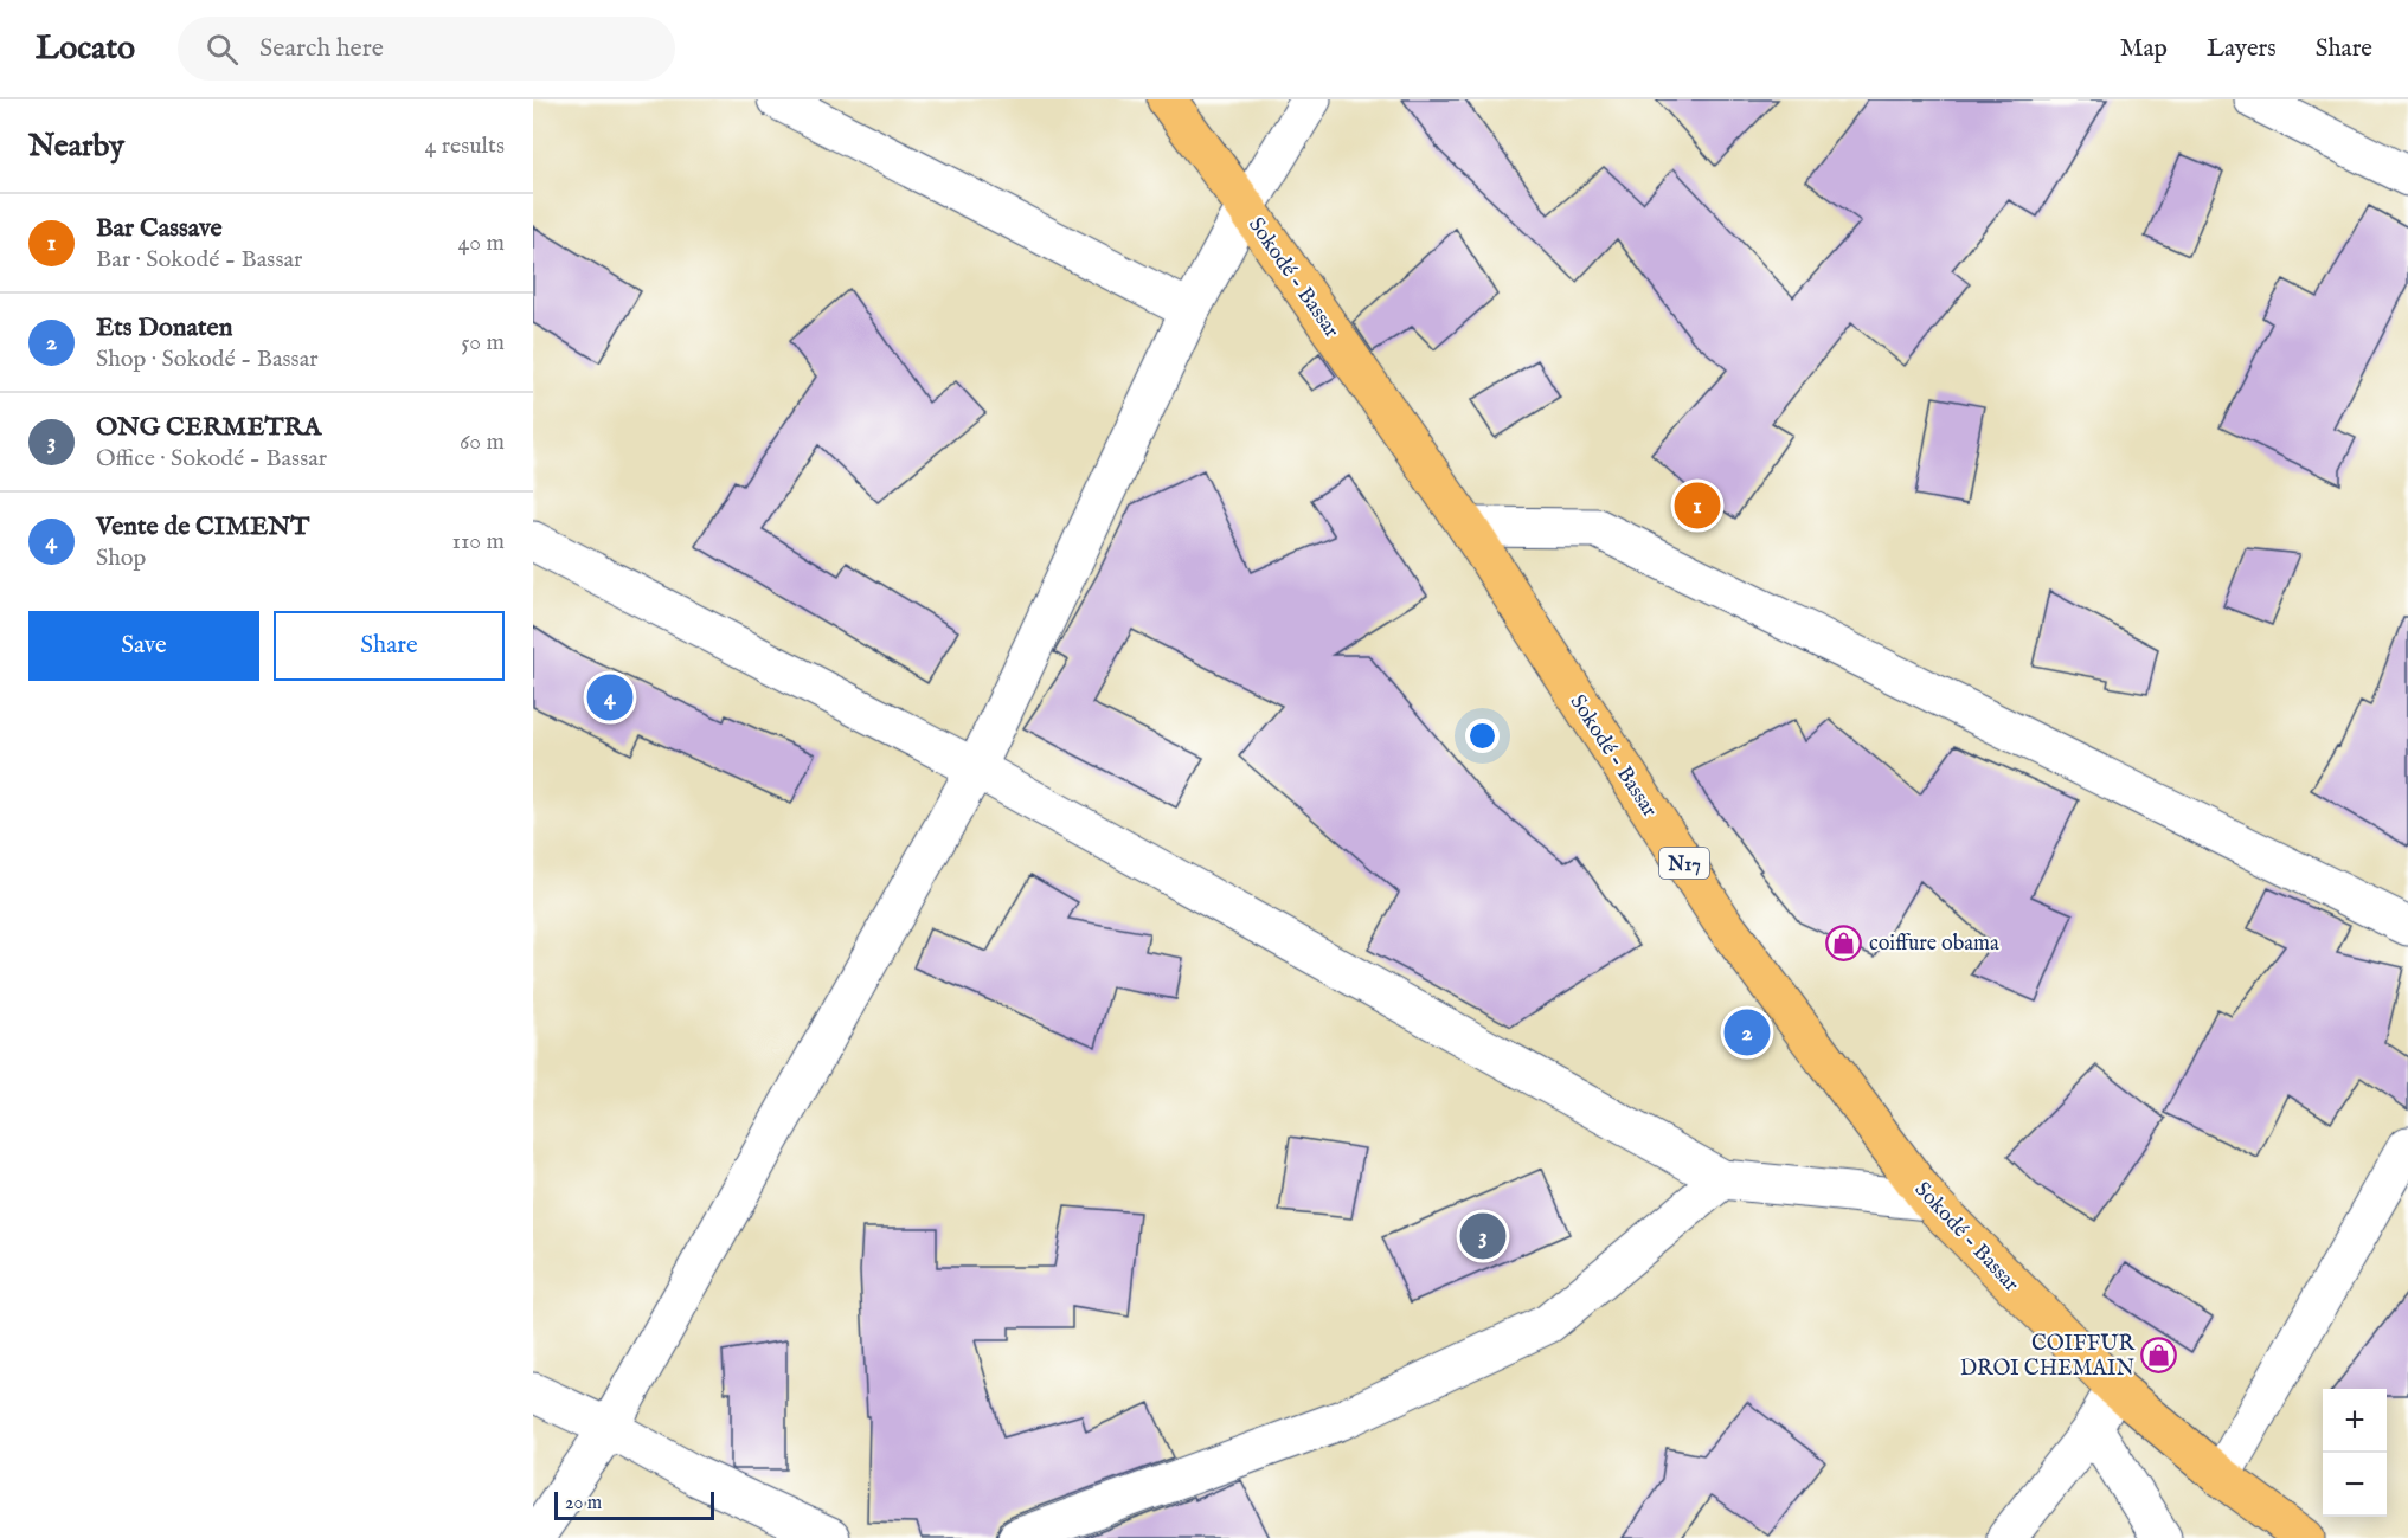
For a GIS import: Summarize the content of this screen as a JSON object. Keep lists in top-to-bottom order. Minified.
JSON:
{"streets":{"main road":["Sokodé - Bassar","N17"]},"places":{"shop":["coiffure obama","COIFFUR DROI CHEMAIN"]},"scale_bar":"20 m","page":{"header":"Locato","search":"Search here","nav":["Map","Layers","Share"],"heading":["Nearby","4 results"],"list":[{"mark":"1","name":"Bar Cassave","note":"Bar · Sokodé - Bassar","value":"40 m"},{"mark":"2","name":"Ets Donaten","note":"Shop · Sokodé - Bassar","value":"50 m"},{"mark":"3","name":"ONG CERMETRA","note":"Office · Sokodé - Bassar","value":"60 m"},{"mark":"4","name":"Vente de CIMENT","note":"Shop","value":"110 m"}],"pins":["1","4","2","3"],"buttons":["Save","Share"],"map_buttons":["+","−"],"scale":"20 m"}}
